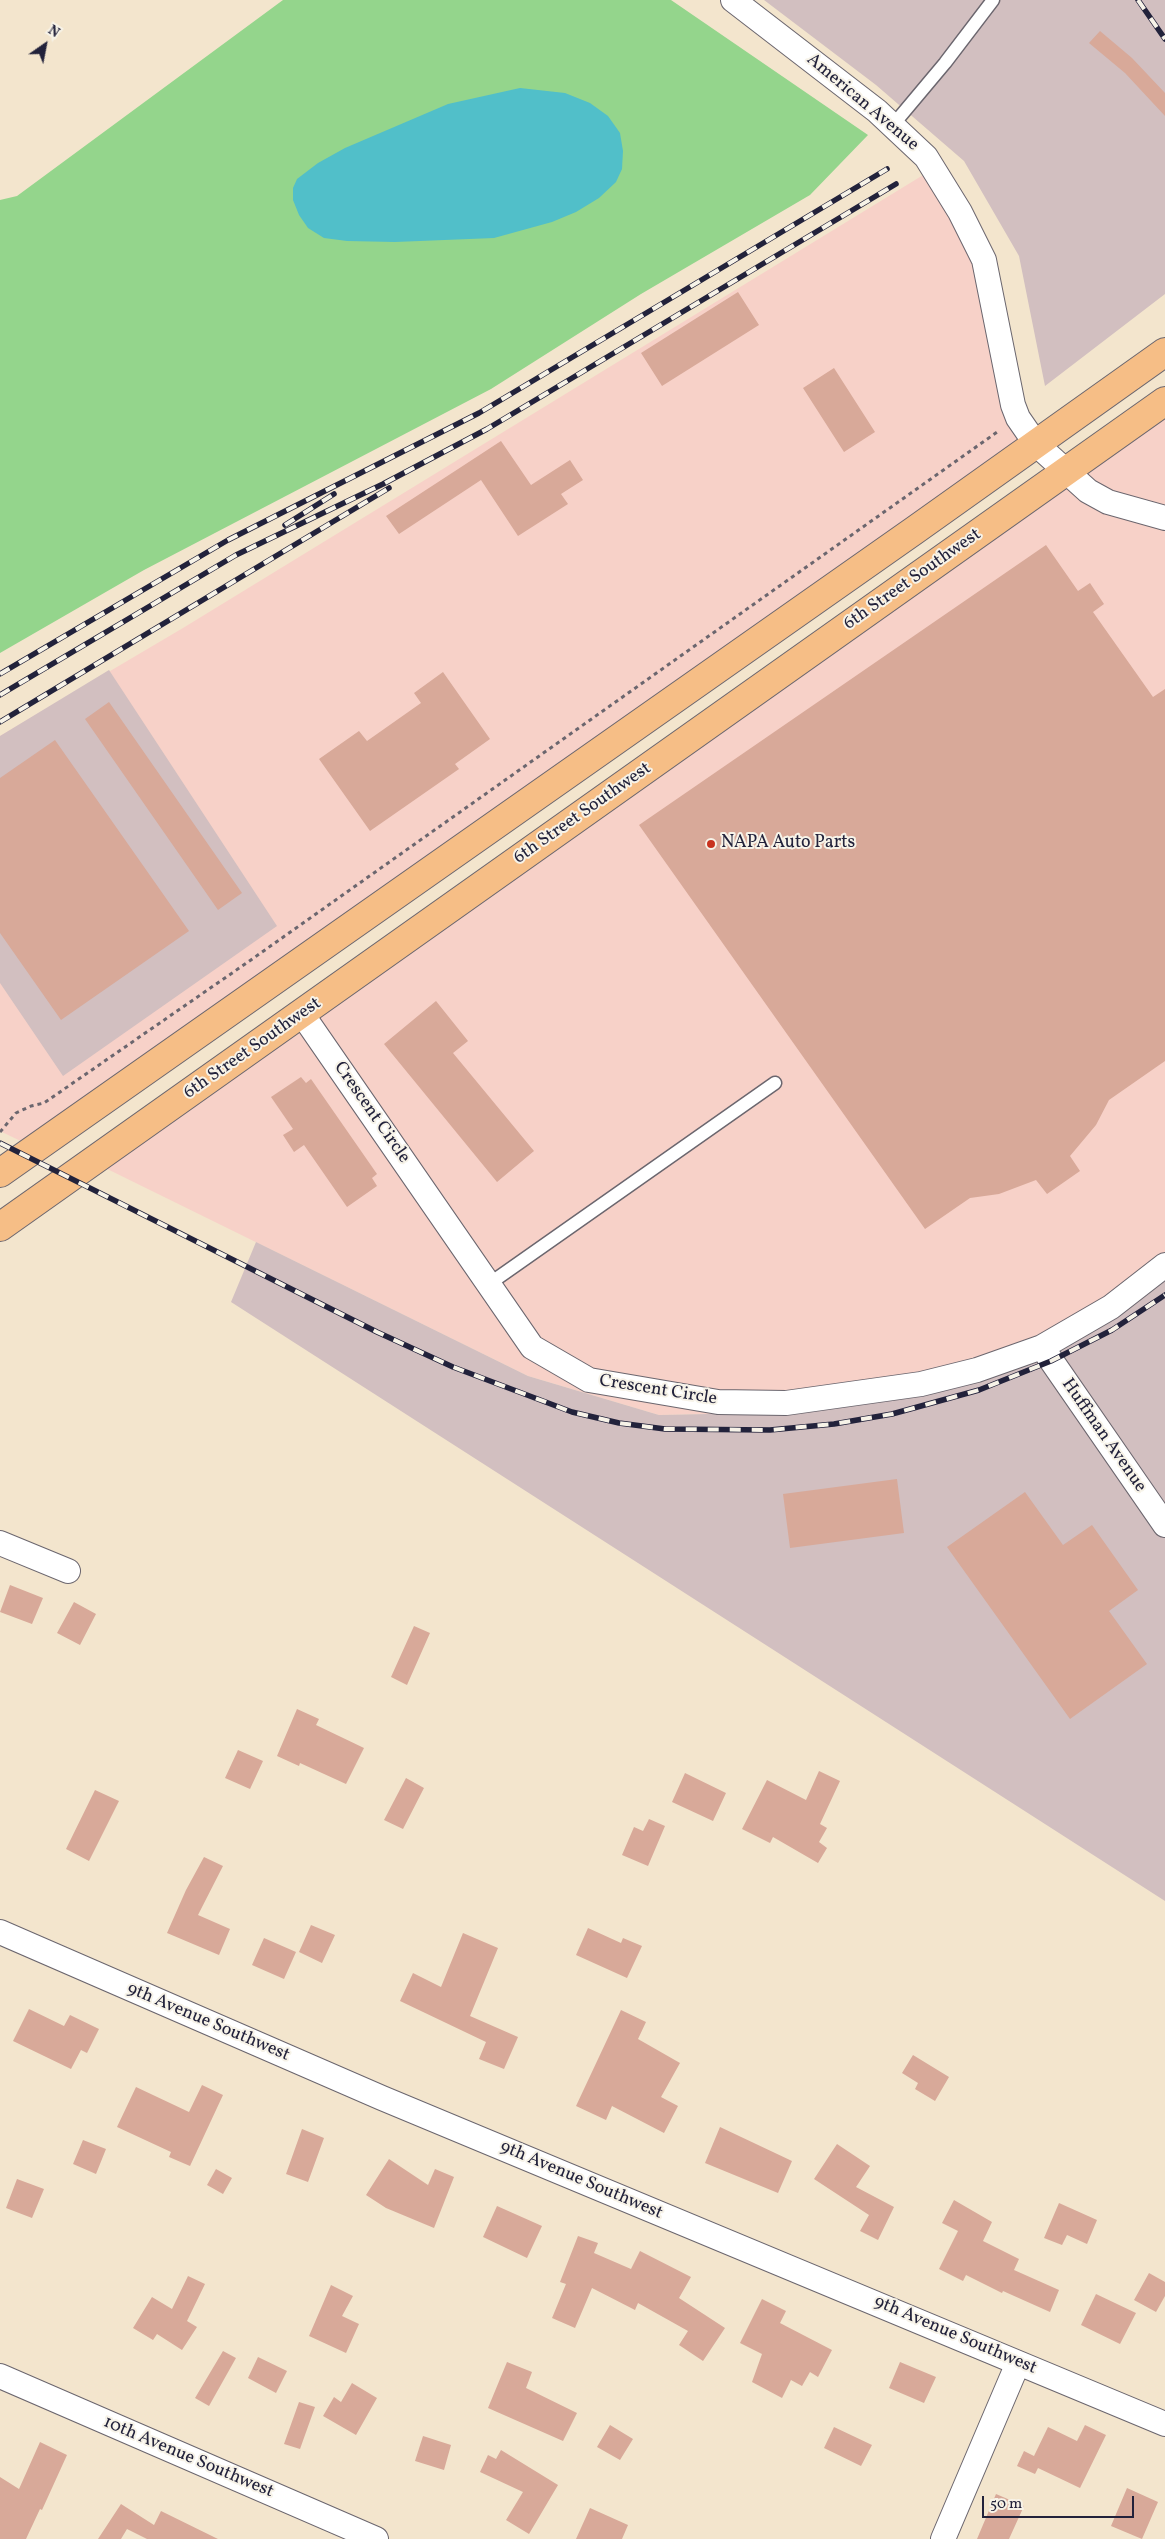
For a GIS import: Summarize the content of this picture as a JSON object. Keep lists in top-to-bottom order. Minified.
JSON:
{"streets":{"main road":["6th Street Southwest"],"street":["American Avenue","Crescent Circle","Huffman Avenue","9th Avenue Southwest","10th Avenue Southwest"]},"crossings":[["American Avenue","6th Street Southwest"],["6th Street Southwest","Crescent Circle"],["Crescent Circle","Huffman Avenue"]],"places":["NAPA Auto Parts"],"scale_bar":"50 m","north":"top right"}
